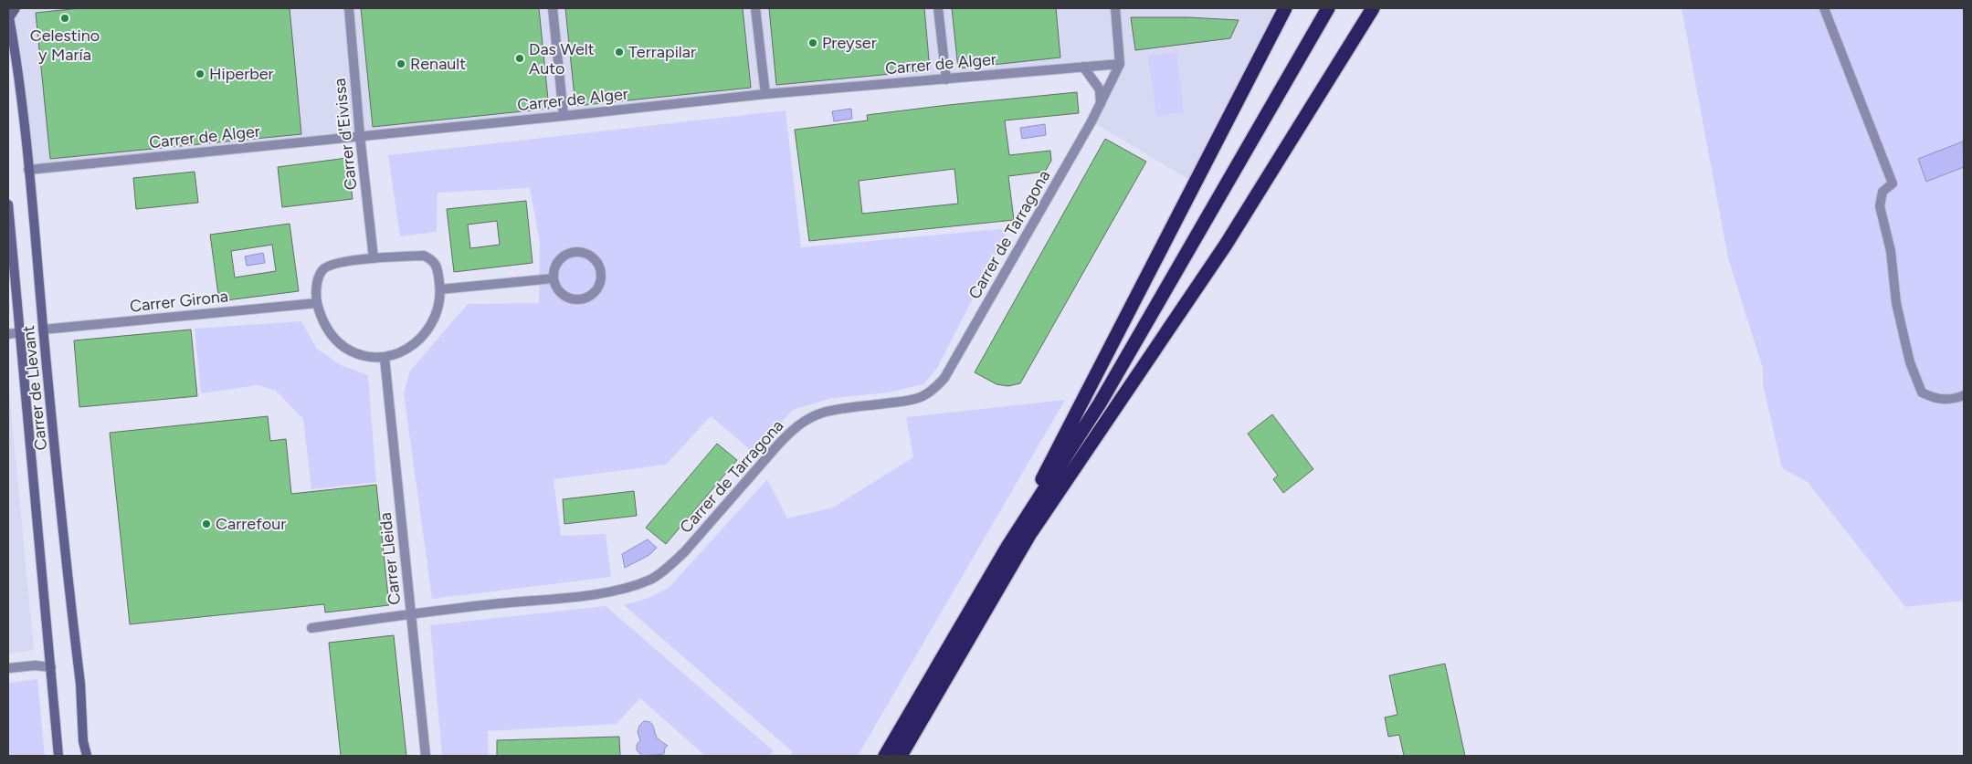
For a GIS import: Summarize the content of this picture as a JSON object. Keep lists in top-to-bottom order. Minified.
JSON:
{"streets":{"main road":["Carrer de Llevant"],"street":["Carrer de Alger","Carrer d'Eivissa","Carrer de Tarragona","Carrer Girona","Carrer Lleida"]},"crossings":[["Carrer de Alger","Carrer d'Eivissa"],["Carrer de Alger","Carrer de Tarragona"],["Carrer de Alger","Carrer de Llevant"],["Carrer d'Eivissa","Carrer Girona"],["Carrer d'Eivissa","Carrer Lleida"],["Carrer de Tarragona","Carrer Lleida"],["Carrer Girona","Carrer de Llevant"],["Carrer Girona","Carrer Lleida"]],"places":["Celestino y María","Preyser","Terrapilar","Das Welt Auto","Renault","Hiperber","Carrefour"]}
